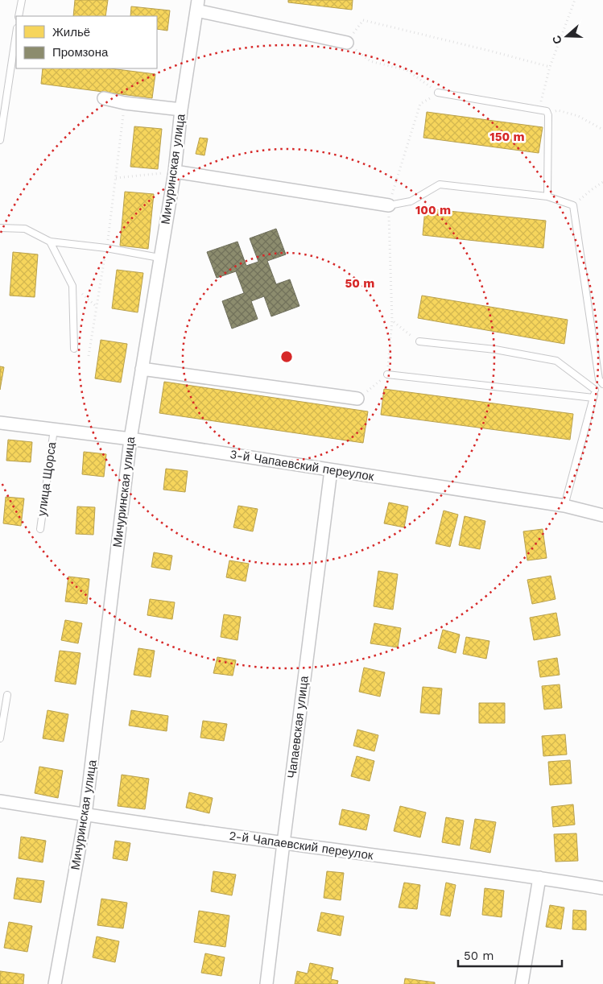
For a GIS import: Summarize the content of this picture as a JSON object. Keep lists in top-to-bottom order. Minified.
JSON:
{"streets":{"street":["Мичуринская улица","3-й Чапаевский переулок","Чапаевская улица","2-й Чапаевский переулок"],"lane":["улица Щорса"]},"crossings":[["Мичуринская улица","3-й Чапаевский переулок"],["Мичуринская улица","2-й Чапаевский переулок"],["3-й Чапаевский переулок","улица Щорса"],["3-й Чапаевский переулок","Чапаевская улица"],["Чапаевская улица","2-й Чапаевский переулок"]],"legend":["Жильё","Промзона"],"scale_bar":"50 m","north":"left","rings":["150 m","100 m","50 m"]}
